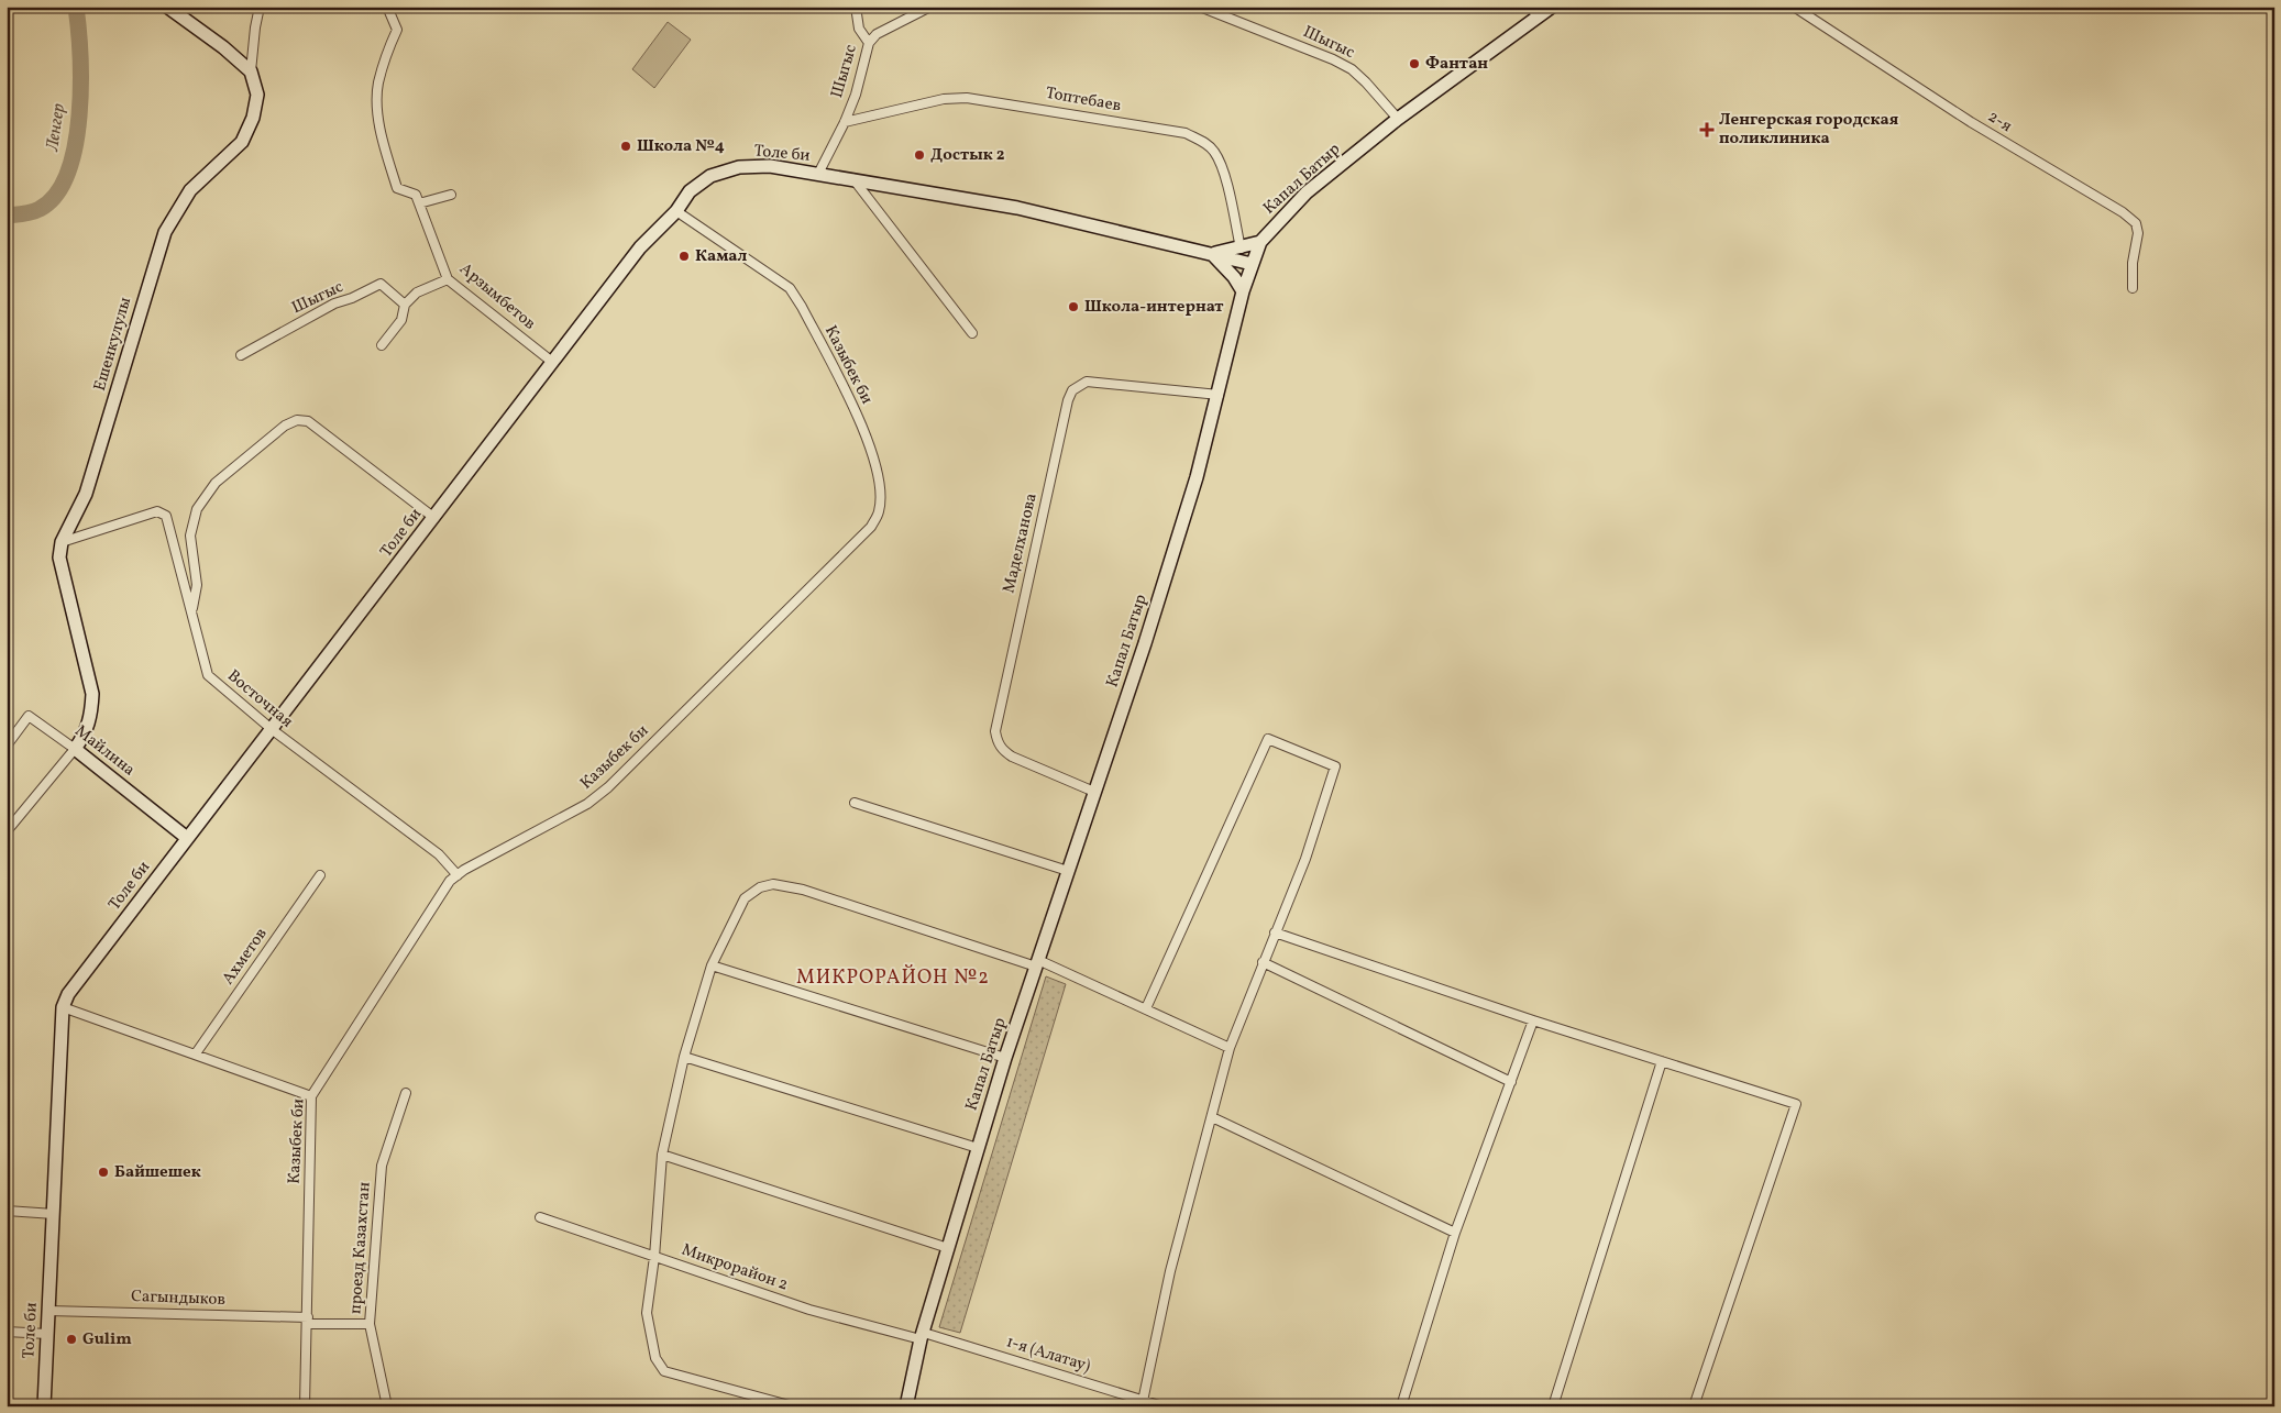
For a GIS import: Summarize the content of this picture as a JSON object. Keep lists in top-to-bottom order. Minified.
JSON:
{"streets":{"main road":["Толе би","Капал Батыр","Ешенкулулы","Майлина"],"street":["Шыгыс","Топтебаев","2-я","Арзымбетов","Казыбек би","Маделханова","Восточная","Ахметов","проезд Казахстан","Микрорайон 2","Сагындыков","1-я (Алатау)"]},"crossings":[["Шыгыс","Топтебаев"],["Шыгыс","Толе би"],["Шыгыс","Капал Батыр"],["Толе би","Капал Батыр"],["Толе би","Арзымбетов"],["Толе би","Казыбек би"],["Толе би","Восточная"],["Толе би","Майлина"],["Толе би","Сагындыков"],["Капал Батыр","Маделханова"],["Капал Батыр","Микрорайон 2"],["Капал Батыр","1-я (Алатау)"],["Ешенкулулы","Восточная"],["Ешенкулулы","Майлина"],["Казыбек би","Восточная"],["Казыбек би","Сагындыков"],["проезд Казахстан","Сагындыков"],["Микрорайон 2","1-я (Алатау)"]],"districts":["МИКРОРАЙОН №2"],"water":["Ленгер"],"places":{"other":["Фантан","Школа №4","Достык 2","Камал","Школа-интернат","Байшешек","Gulim"],"health":["Ленгерская городская поликлиника"]}}
